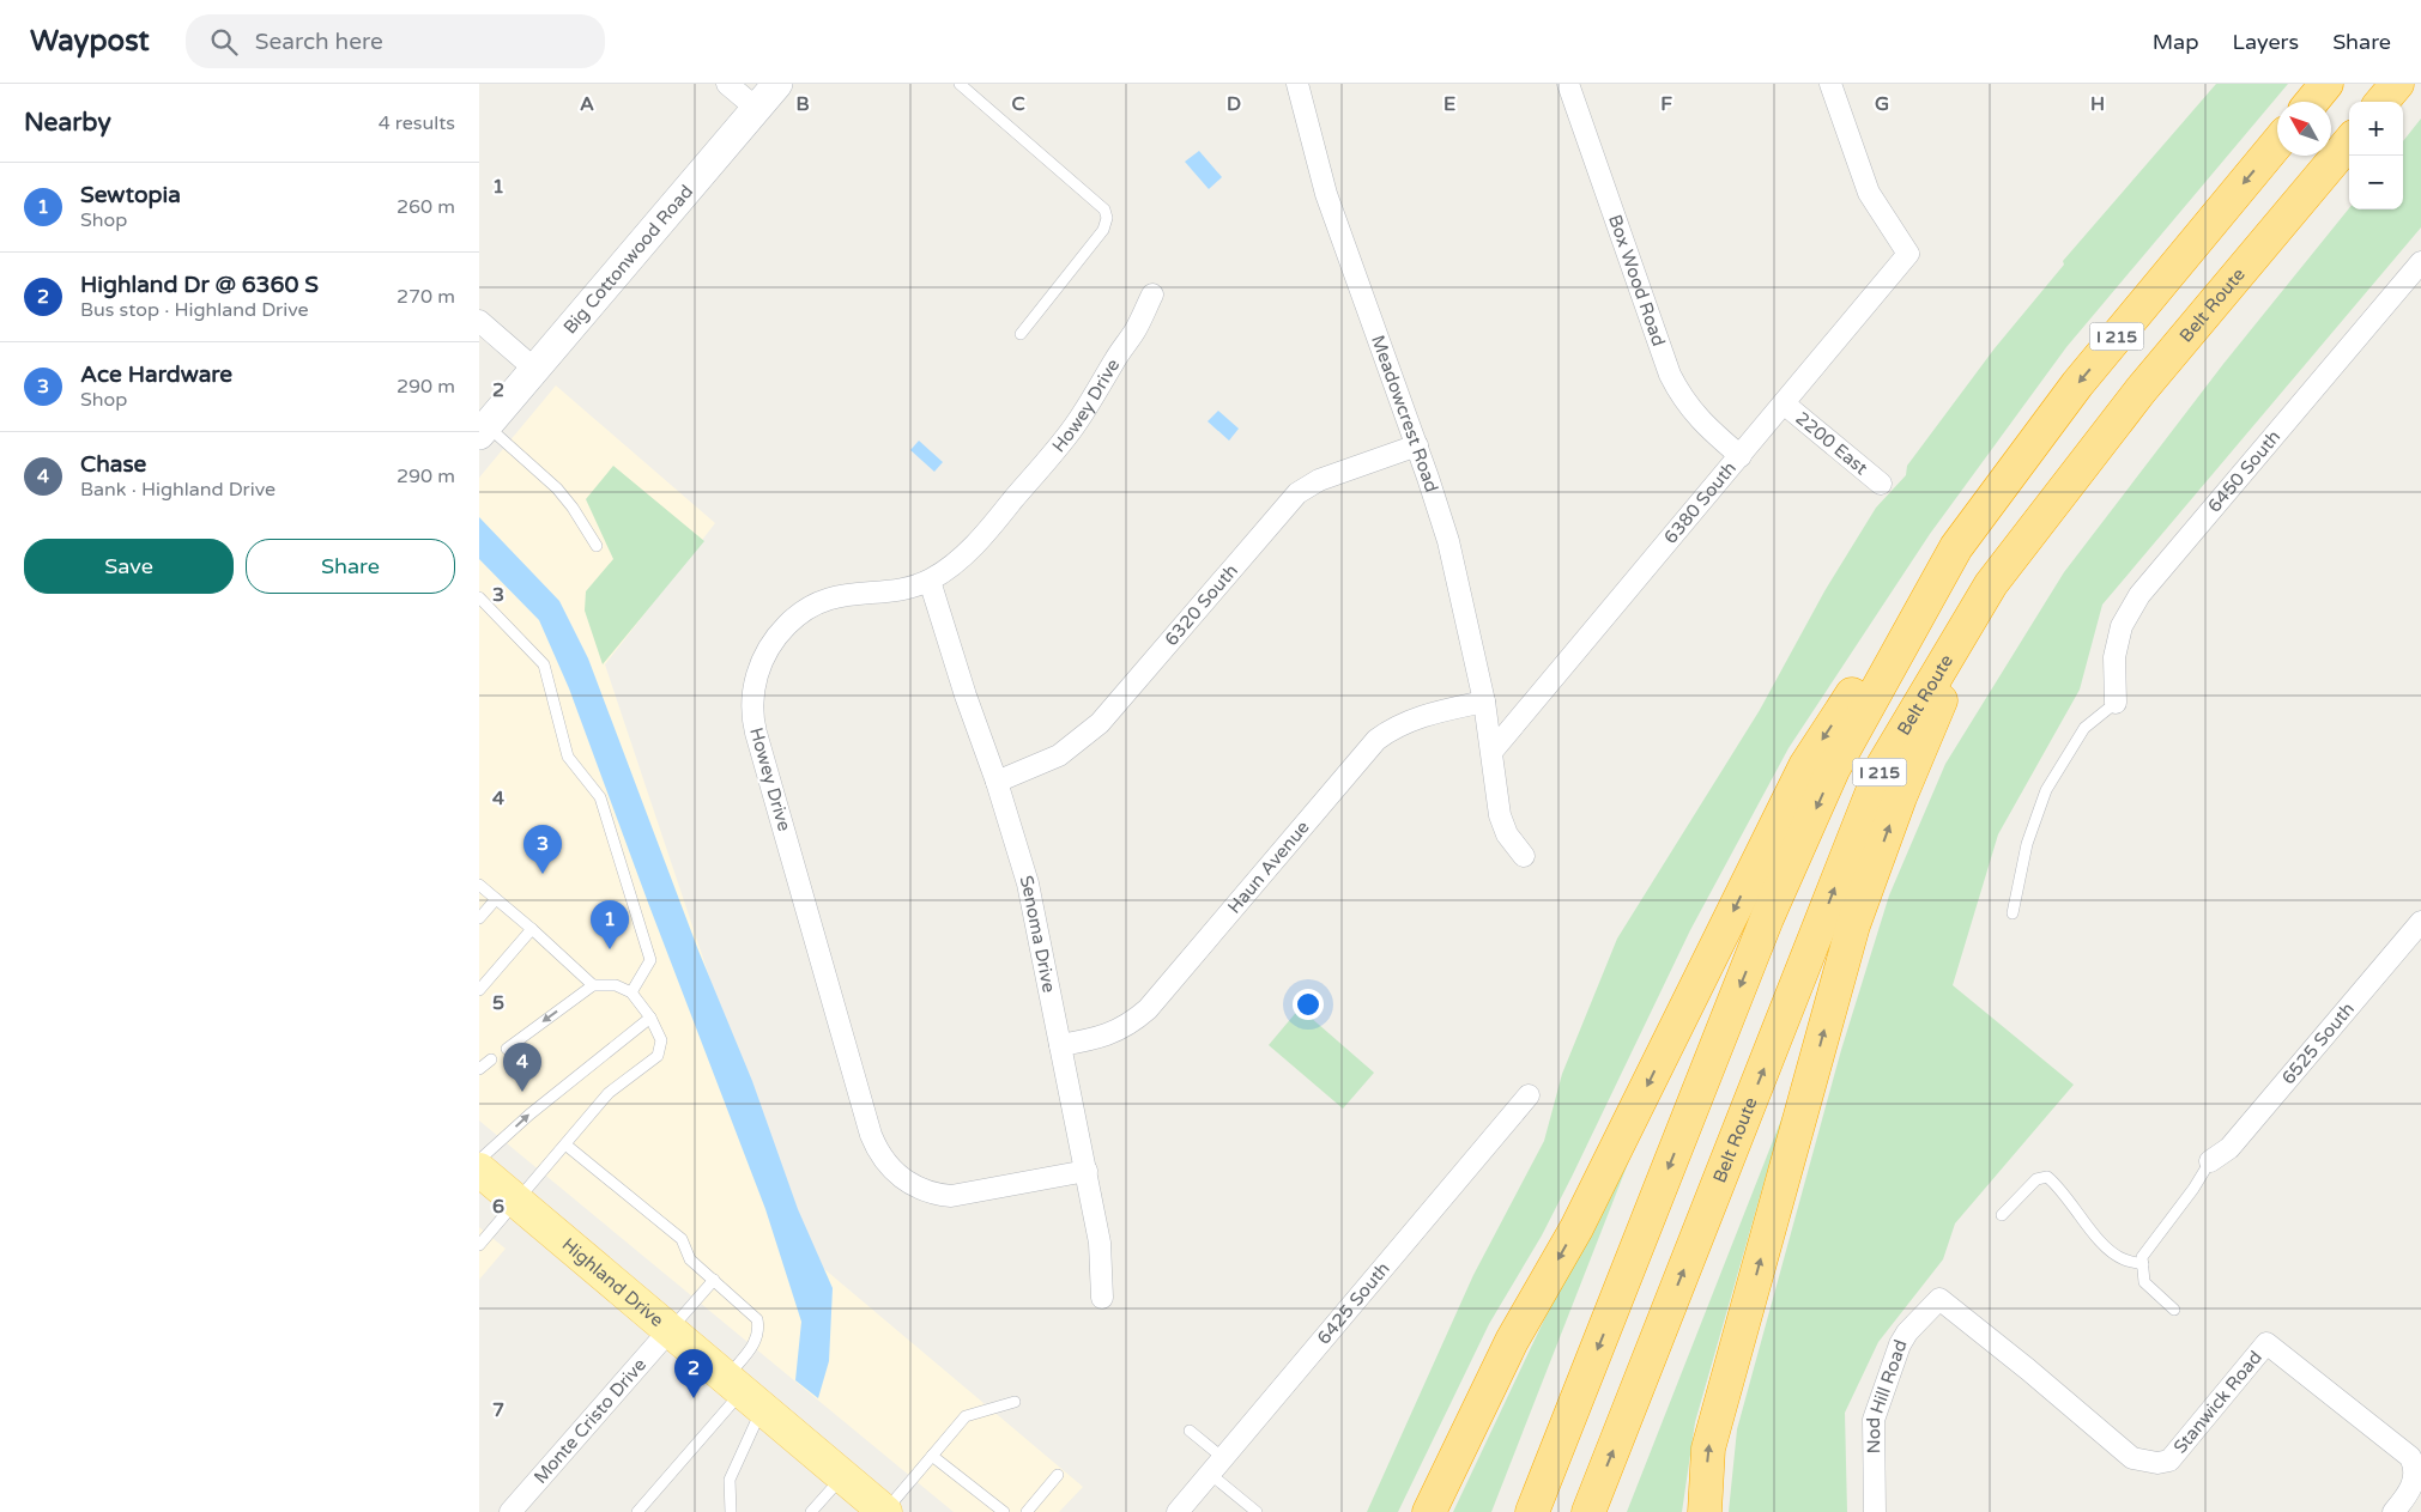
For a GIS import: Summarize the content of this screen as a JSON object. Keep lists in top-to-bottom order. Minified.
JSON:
{"streets":{"highway":["Belt Route","I 215"],"main road":["Big Cottonwood Road","Highland Drive"],"street":["Box Wood Road","Howey Drive","Meadowcrest Road","2200 East","6450 South","6380 South","6320 South","Haun Avenue","Senoma Drive","6525 South","6425 South","Nod Hill Road","Stanwick Road","Monte Cristo Drive"]},"crossings":[["Box Wood Road","6380 South"],["Howey Drive","Senoma Drive"],["Meadowcrest Road","6380 South"],["Meadowcrest Road","6320 South"],["Meadowcrest Road","Haun Avenue"],["2200 East","6380 South"],["6320 South","Senoma Drive"],["Haun Avenue","Senoma Drive"],["Highland Drive","Monte Cristo Drive"],["Nod Hill Road","Stanwick Road"]],"north":"top left","page":{"header":"Waypost","search":"Search here","nav":["Map","Layers","Share"],"heading":["Nearby","4 results"],"map_buttons":["+","−"],"list":[{"mark":"1","name":"Sewtopia","note":"Shop","value":"260 m"},{"mark":"2","name":"Highland Dr @ 6360 S","note":"Bus stop · Highland Drive","value":"270 m"},{"mark":"3","name":"Ace Hardware","note":"Shop","value":"290 m"},{"mark":"4","name":"Chase","note":"Bank · Highland Drive","value":"290 m"}],"buttons":["Save","Share"],"pins":["3","1","4","2"]},"grid":{"columns":["A","B","C","D","E","F","G","H"],"rows":["1","2","3","4","5","6","7"]}}
